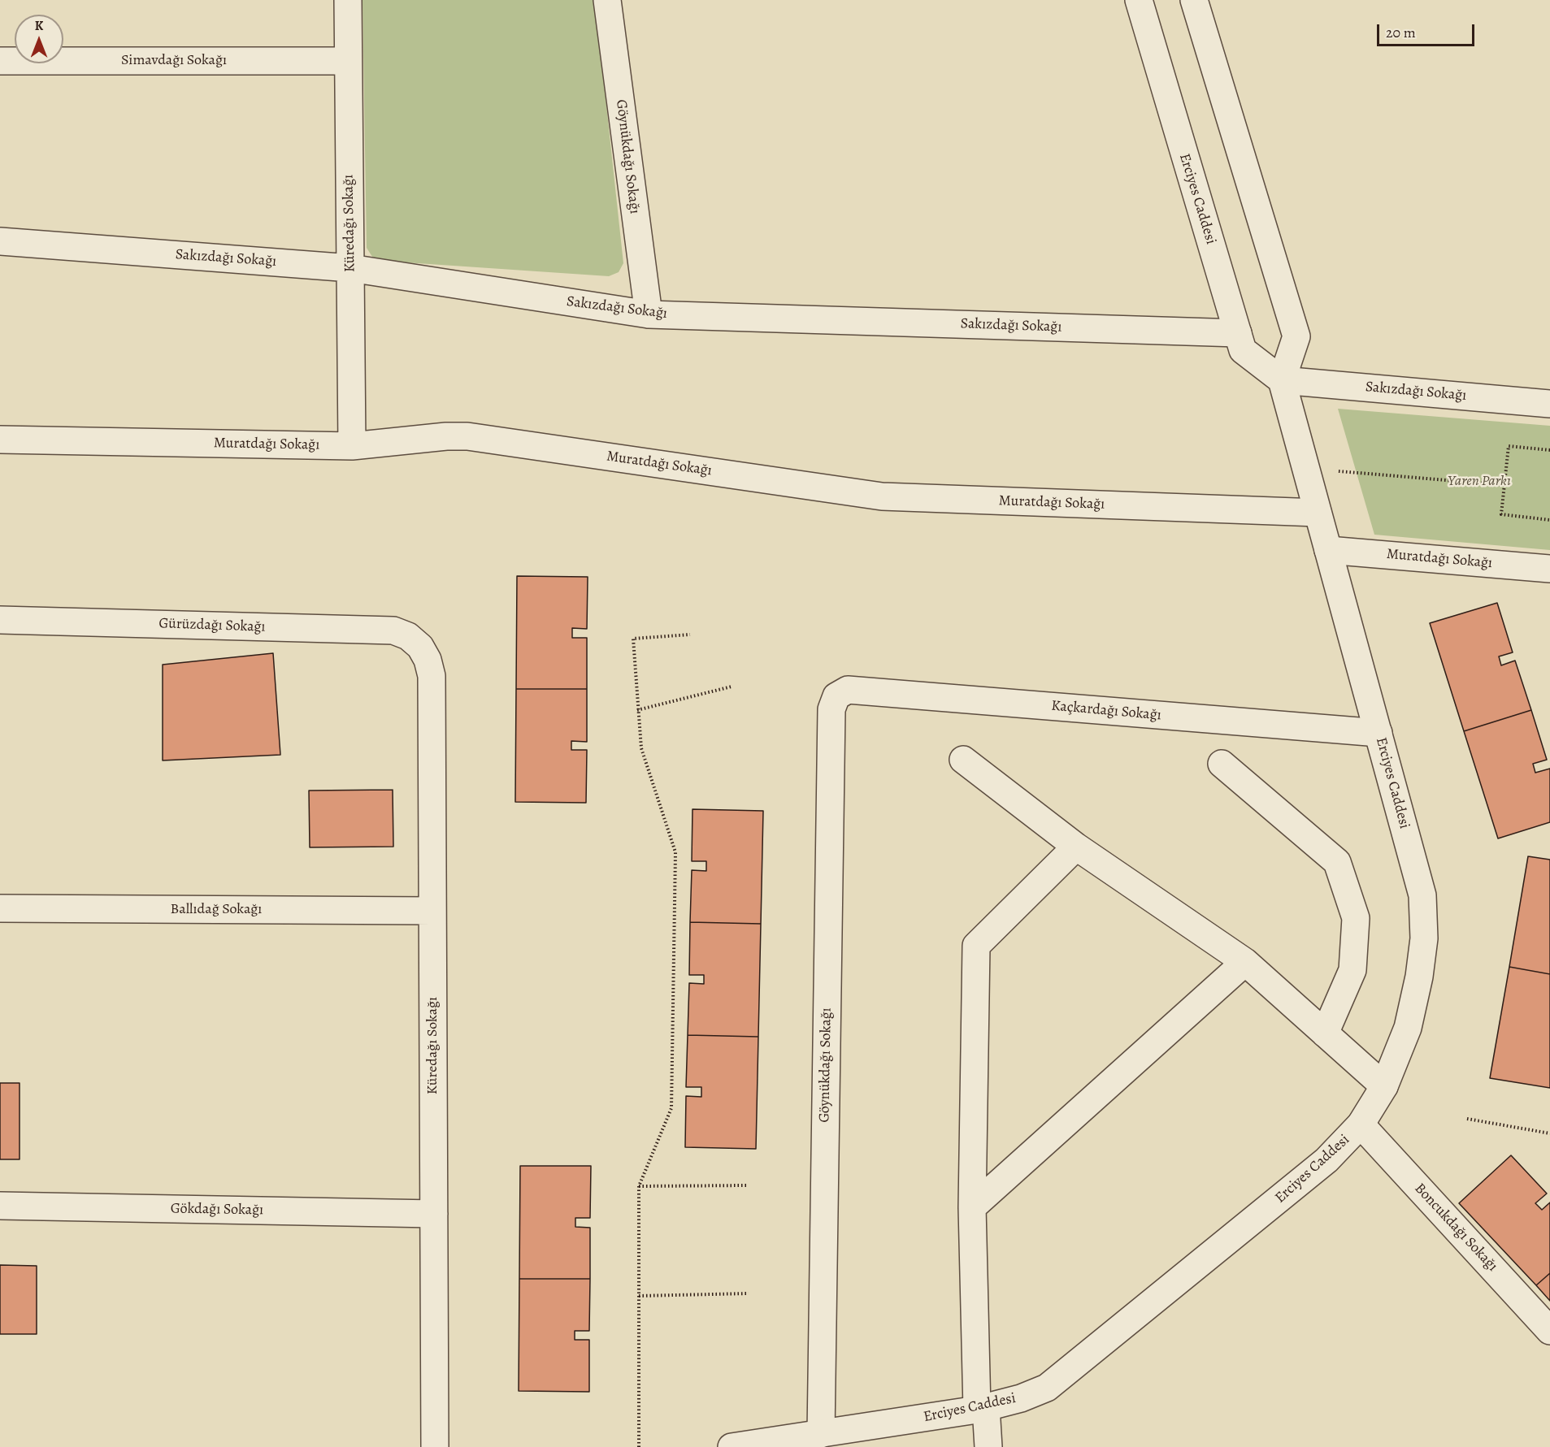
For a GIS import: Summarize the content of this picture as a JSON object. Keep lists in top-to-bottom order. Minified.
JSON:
{"streets":{"street":["Simavdağı Sokağı","Göynükdağı Sokağı","Erciyes Caddesi","Küredağı Sokağı","Sakızdağı Sokağı","Muratdağı Sokağı","Gürüzdağı Sokağı","Kaçkardağı Sokağı","Ballıdağ Sokağı","Gökdağı Sokağı","Boncukdağı Sokağı"]},"crossings":[["Simavdağı Sokağı","Küredağı Sokağı"],["Göynükdağı Sokağı","Erciyes Caddesi"],["Göynükdağı Sokağı","Sakızdağı Sokağı"],["Göynükdağı Sokağı","Kaçkardağı Sokağı"],["Erciyes Caddesi","Sakızdağı Sokağı"],["Erciyes Caddesi","Muratdağı Sokağı"],["Erciyes Caddesi","Kaçkardağı Sokağı"],["Erciyes Caddesi","Boncukdağı Sokağı"],["Küredağı Sokağı","Sakızdağı Sokağı"],["Küredağı Sokağı","Muratdağı Sokağı"],["Küredağı Sokağı","Gürüzdağı Sokağı"],["Küredağı Sokağı","Ballıdağ Sokağı"],["Küredağı Sokağı","Gökdağı Sokağı"]],"parks":["Yaren Parkı"],"scale_bar":"20 m","north":"top"}
